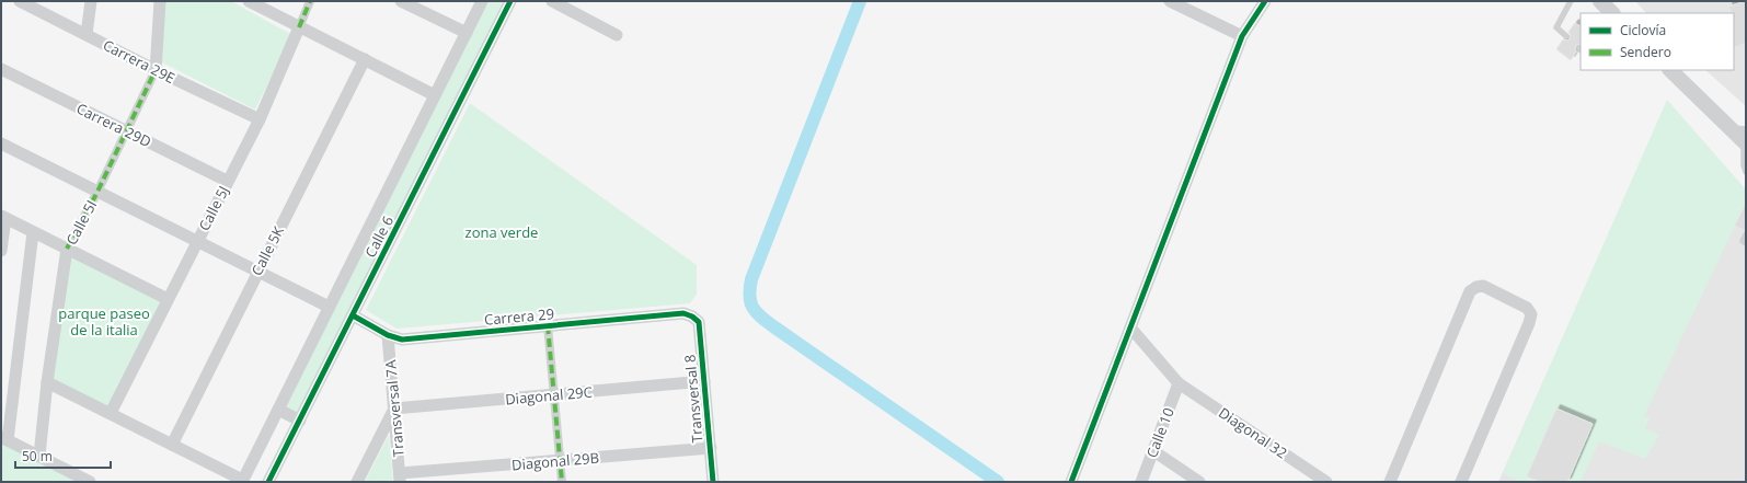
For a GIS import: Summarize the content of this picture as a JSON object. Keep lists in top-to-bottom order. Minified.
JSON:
{"streets":{"street":["Carrera 29E","Carrera 29D","Calle 5J","Calle 5I","Calle 6","Calle 5K","Carrera 29","Diagonal 29C","Transversal 8","Transversal 7A","Calle 10","Diagonal 32","Diagonal 29B"]},"crossings":[["Carrera 29E","Calle 5J"],["Carrera 29E","Calle 5I"],["Carrera 29D","Calle 5J"],["Carrera 29D","Calle 5I"],["Calle 6","Carrera 29"],["Carrera 29","Transversal 8"],["Carrera 29","Transversal 7A"],["Diagonal 29C","Transversal 8"],["Diagonal 29C","Transversal 7A"],["Transversal 8","Diagonal 29B"],["Transversal 7A","Diagonal 29B"],["Calle 10","Diagonal 32"]],"parks":["zona verde","parque paseo de la italia"],"legend":["Ciclovía","Sendero"],"scale_bar":"50 m"}
